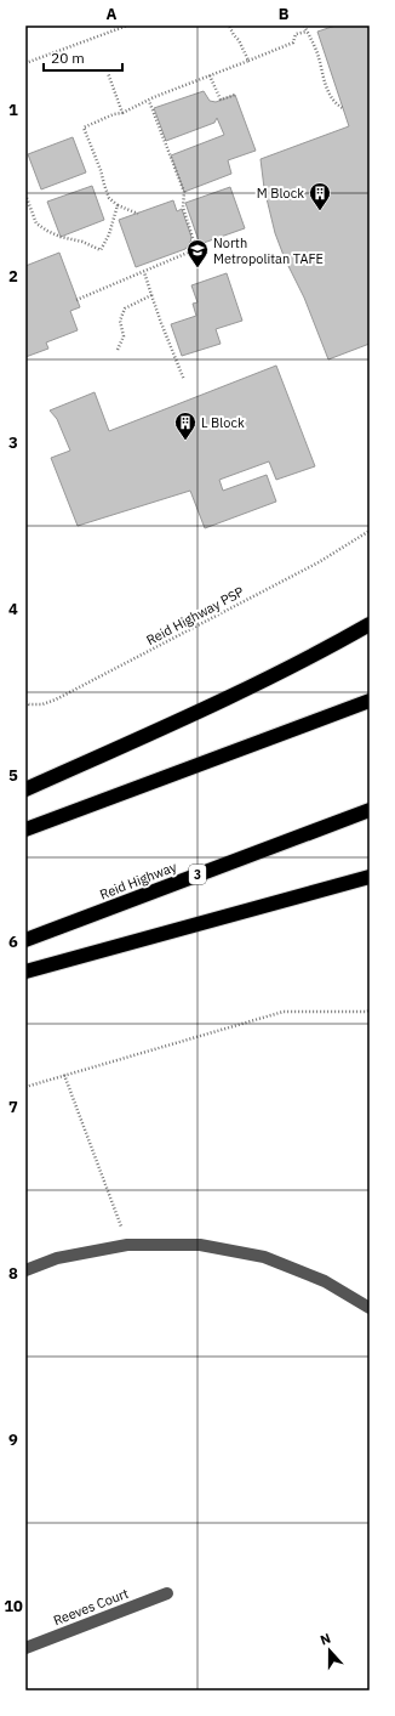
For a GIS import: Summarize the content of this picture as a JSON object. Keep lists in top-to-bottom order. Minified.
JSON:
{"streets":{"highway":["3","Reid Highway"],"street":["Reeves Court"],"path":["Reid Highway PSP"]},"places":{"building":["M Block","L Block"],"school or university":["North Metropolitan TAFE"]},"scale_bar":"20 m","north":"top","grid":{"columns":["A","B"],"rows":["1","2","3","4","5","6","7","8","9","10"]}}
